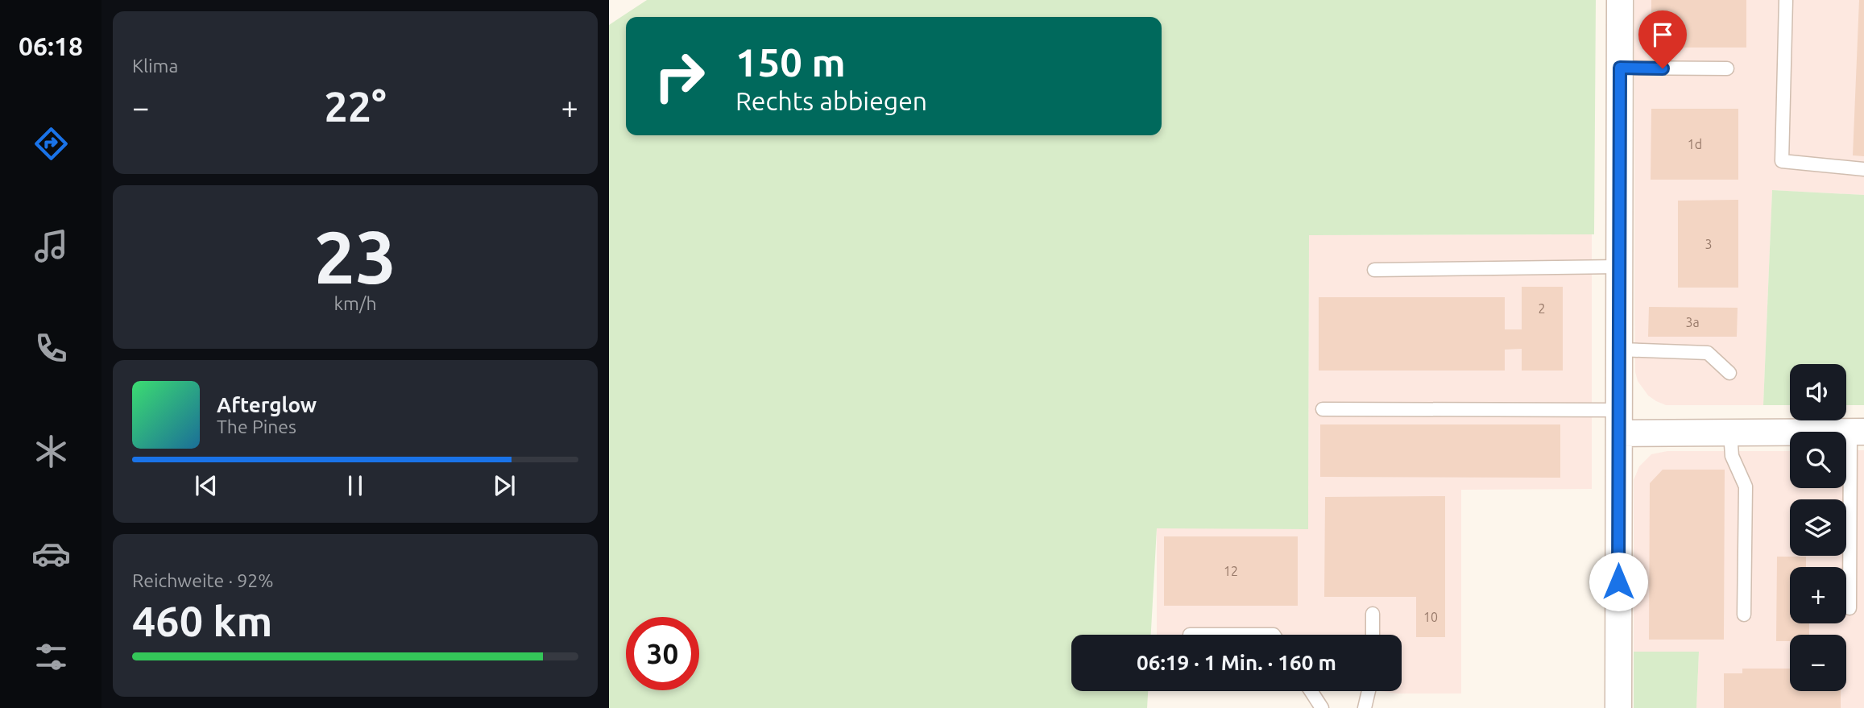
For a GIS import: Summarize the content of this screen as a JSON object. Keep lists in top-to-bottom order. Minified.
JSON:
{"house_numbers":["1d","3","2","3a","12","10"],"page":{"tabs":"06:18","tile":["Klima",["23","km/h"],["Reichweite · 92%","460 km"]],"turn":["150 m","Rechts abbiegen"],"heat":["−","22°","+"],"map_buttons":["+","−"],"song":["Afterglow","The Pines"],"limit":"30","trip":"06:19 · 1 Min. · 160 m"}}
